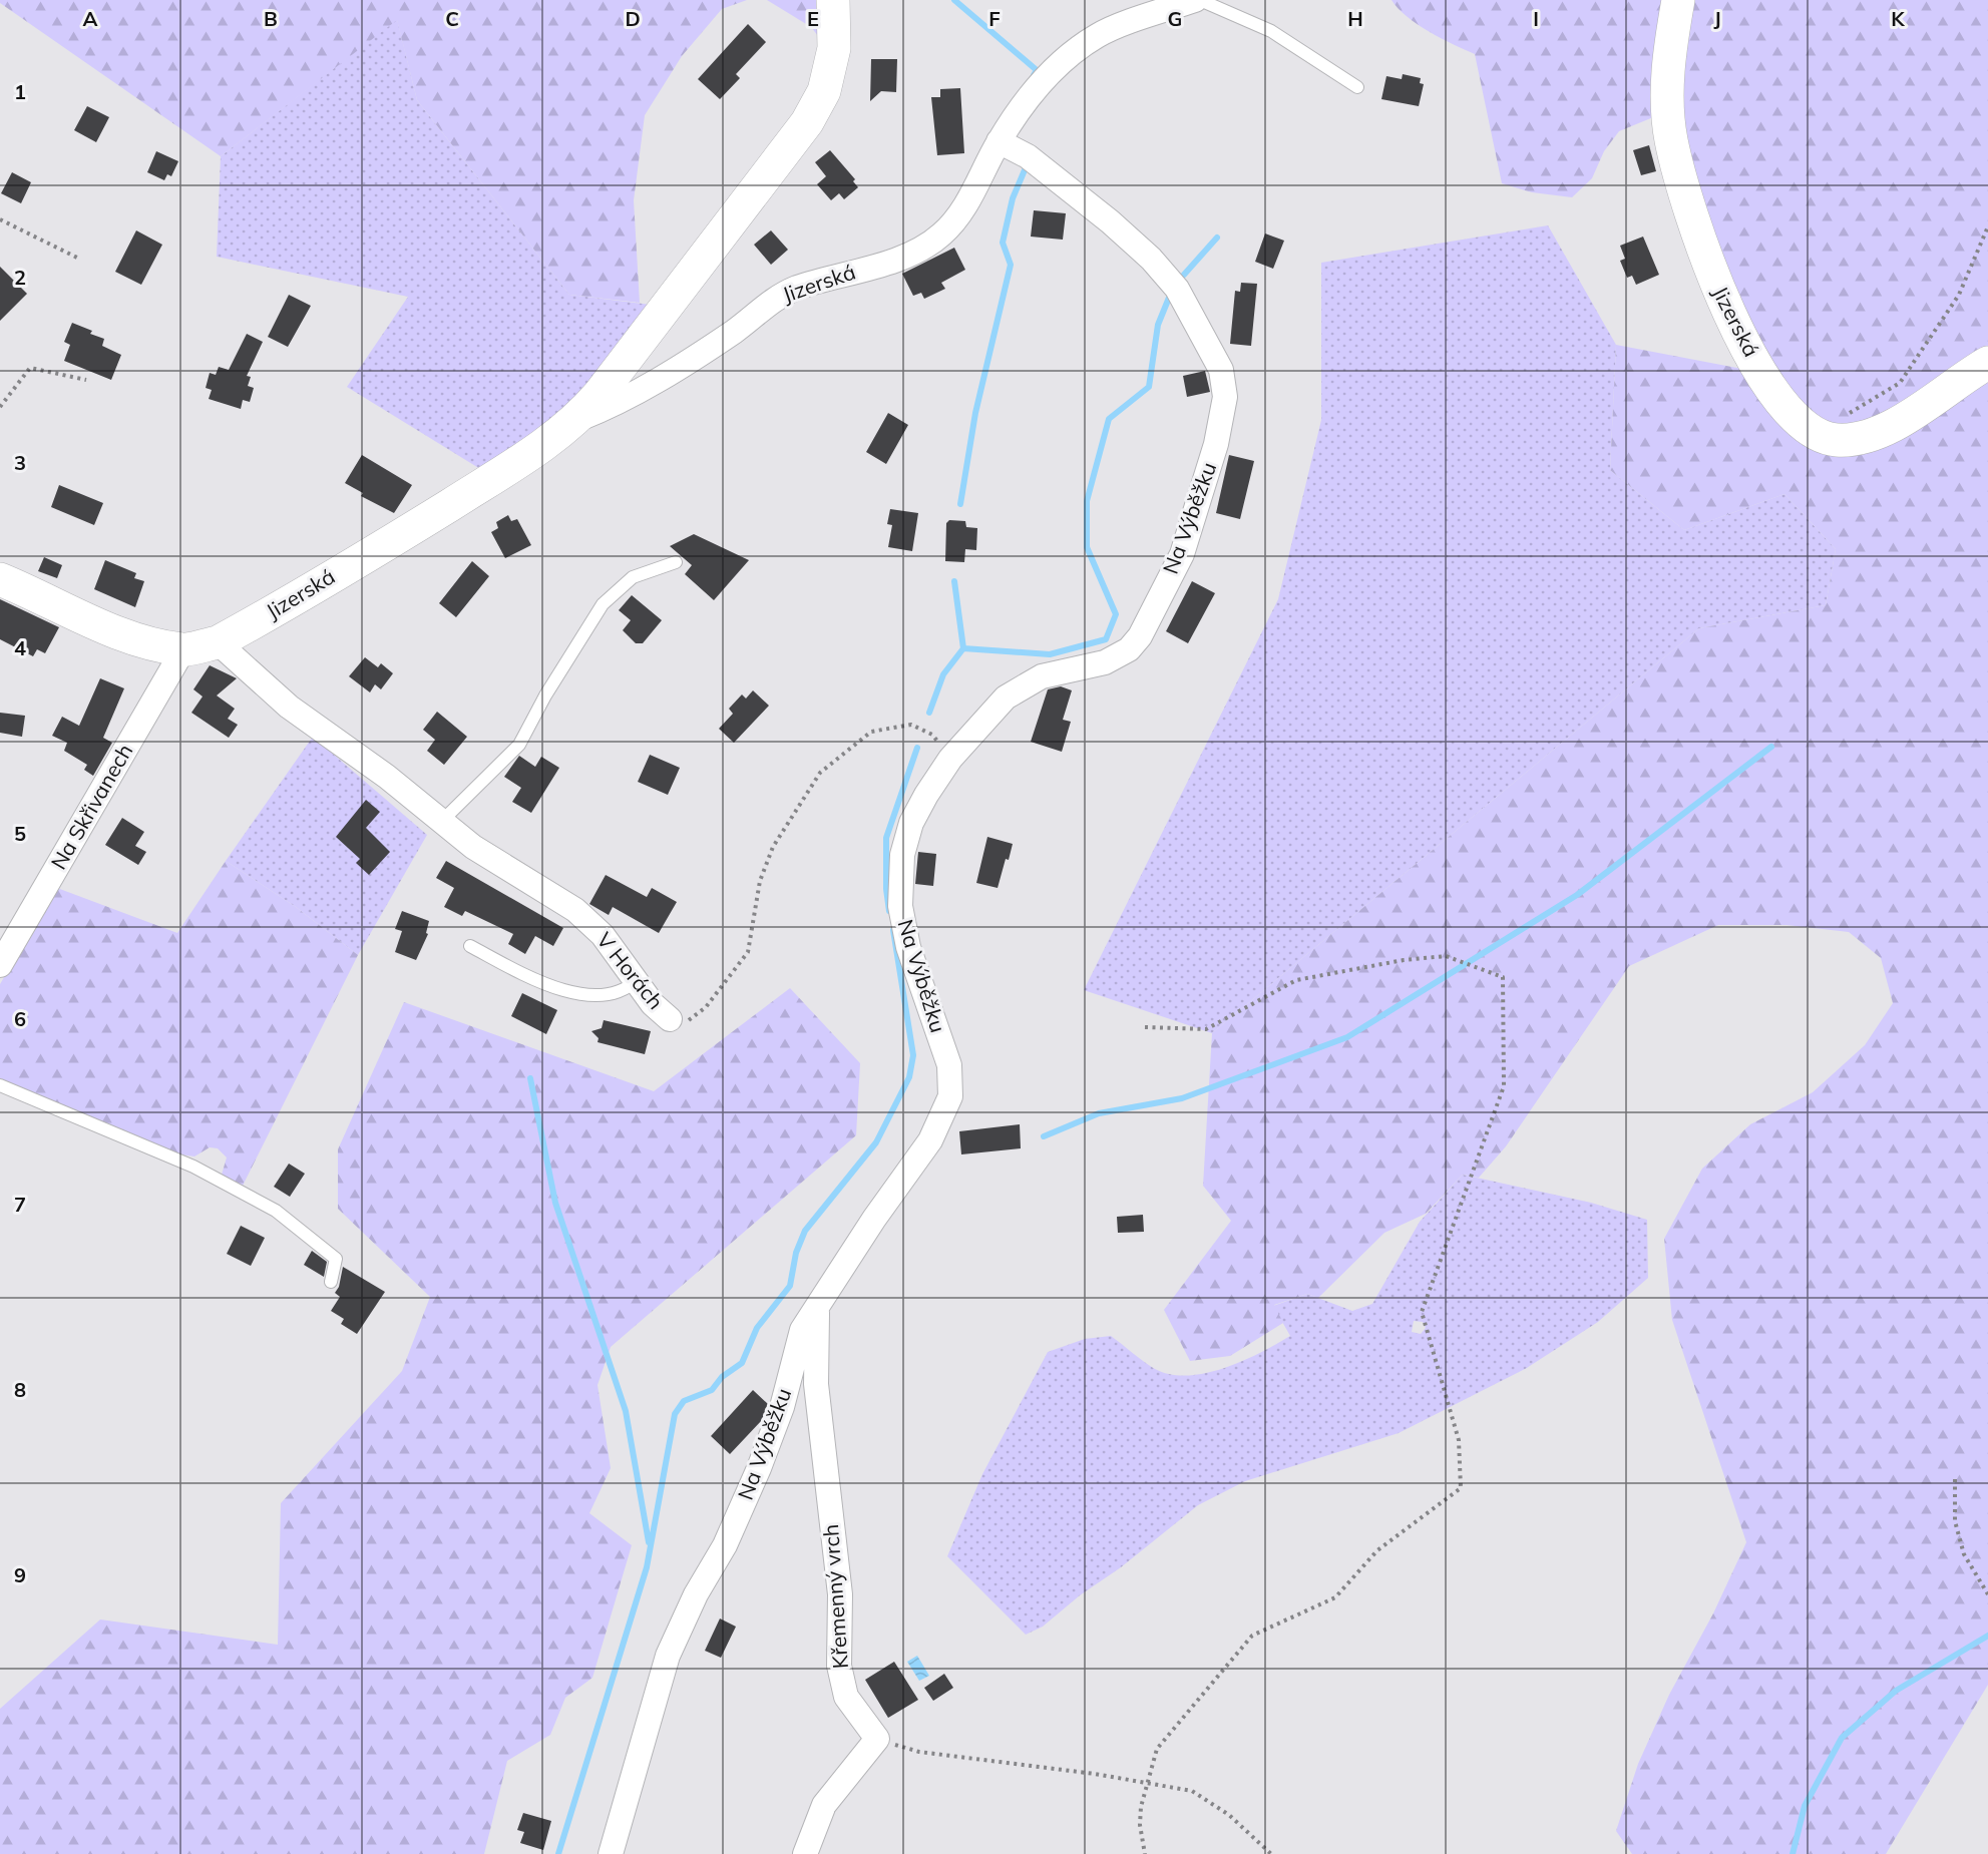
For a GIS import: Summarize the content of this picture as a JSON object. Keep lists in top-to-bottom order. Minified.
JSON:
{"streets":{"street":["Jizerská","Na Výběžku","Na Skřivanech","V Horách","Křemenný vrch"]},"crossings":[["Jizerská","Na Výběžku"],["Jizerská","Na Skřivanech"],["Jizerská","V Horách"],["Na Výběžku","V Horách"],["Na Výběžku","Křemenný vrch"]],"grid":{"columns":["A","B","C","D","E","F","G","H","I","J","K"],"rows":["1","2","3","4","5","6","7","8","9"]}}
